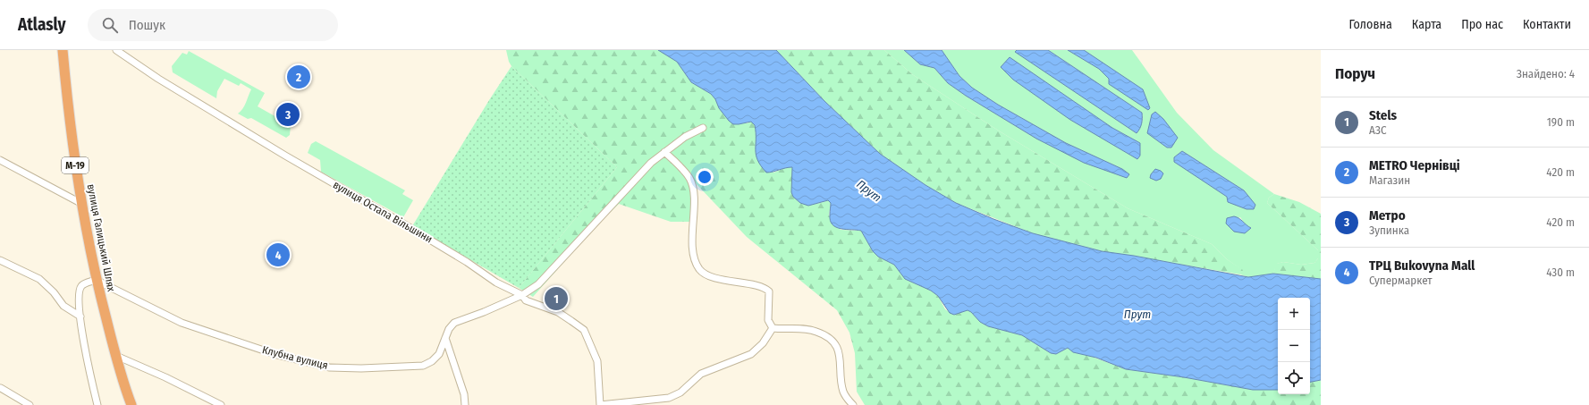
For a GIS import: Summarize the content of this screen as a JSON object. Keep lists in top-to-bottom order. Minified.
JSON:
{"streets":{"highway":["М-19","вулиця Галицький Шлях"],"street":["вулиця Остапа Вільшини","Клубна вулиця"]},"crossings":[["вулиця Остапа Вільшини","Клубна вулиця"],["вулиця Галицький Шлях","Клубна вулиця"]],"water":["Прут"],"page":{"header":"Atlasly","search":"Пошук","nav":["Головна","Карта","Про нас","Контакти"],"heading":["Поруч","Знайдено: 4"],"pins":["2","3","4","1"],"list":[{"mark":"1","name":"Stels","note":"АЗС","value":"190 m"},{"mark":"2","name":"METRO Чернівці","note":"Магазин","value":"420 m"},{"mark":"3","name":"Метро","note":"Зупинка","value":"420 m"},{"mark":"4","name":"ТРЦ Bukovyna Mall","note":"Супермаркет","value":"430 m"}],"map_buttons":["+","−"]}}
